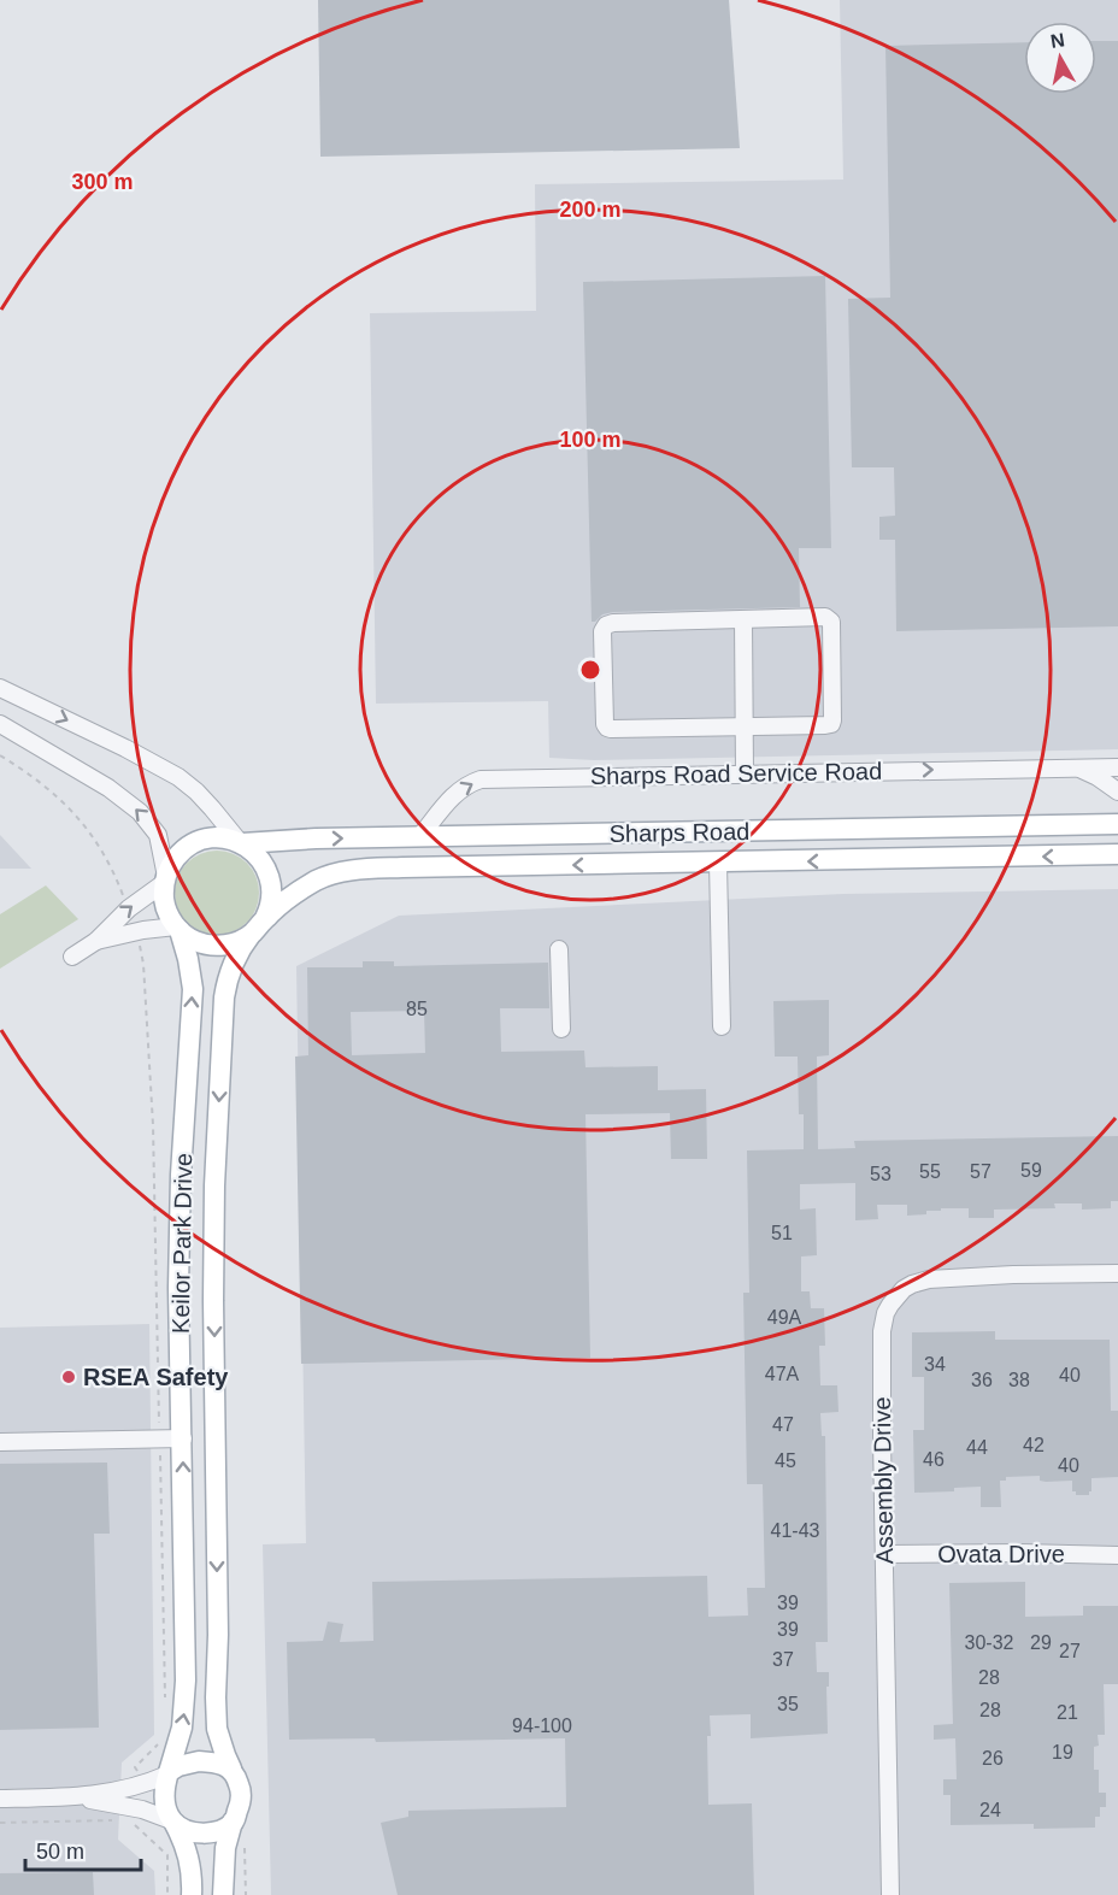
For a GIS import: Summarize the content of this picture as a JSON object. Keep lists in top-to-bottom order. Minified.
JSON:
{"streets":{"main road":["Sharps Road","Keilor Park Drive"],"street":["Sharps Road Service Road","Assembly Drive","Ovata Drive"]},"crossings":[["Sharps Road Service Road","Sharps Road"],["Sharps Road","Keilor Park Drive"],["Assembly Drive","Ovata Drive"]],"one_way":["Sharps Road Service Road"],"places":["RSEA Safety"],"house_numbers":["85","59","55","57","53","51","49A","34","47A","40","36","38","47","42","44","46","45","40","41-43","39","39","30-32","29","27","37","28","35","28","21","94-100","19","26","24"],"scale_bar":"50 m","north":"top","rings":["300 m","200 m","100 m"]}
